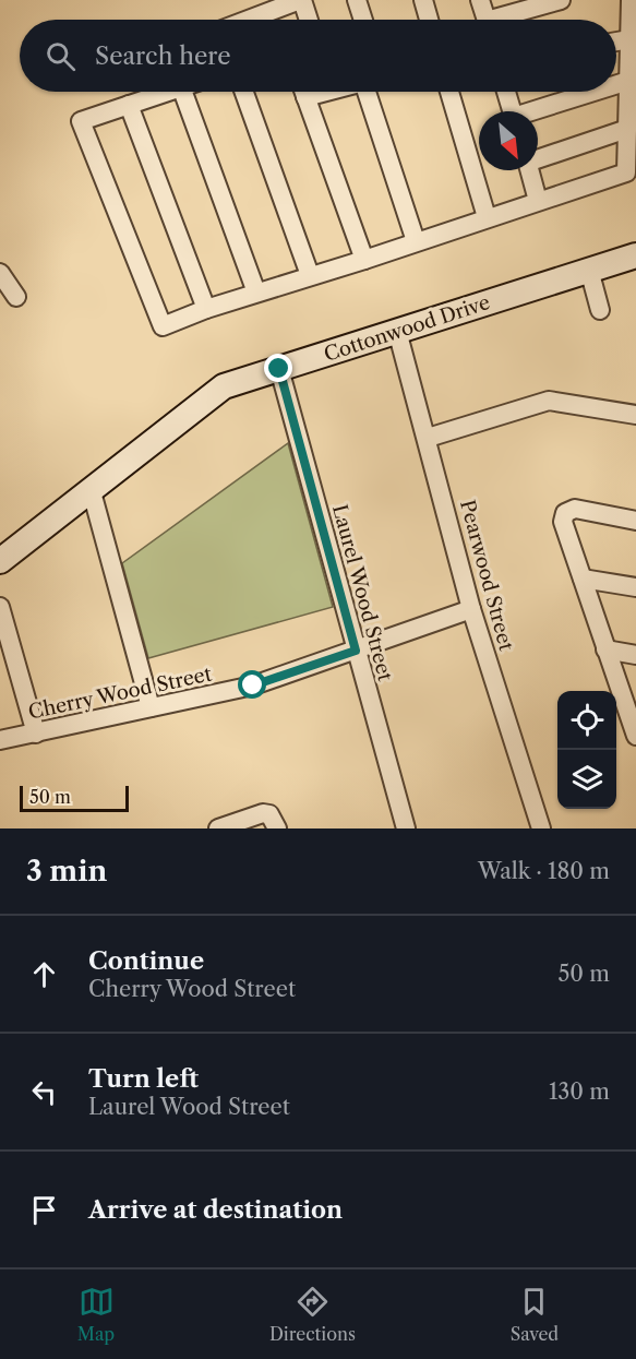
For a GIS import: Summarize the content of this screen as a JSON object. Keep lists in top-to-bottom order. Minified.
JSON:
{"streets":{"street":["Cottonwood Drive","Pearwood Street","Laurel Wood Street","Cherry Wood Street"]},"crossings":[["Cottonwood Drive","Pearwood Street"],["Cottonwood Drive","Laurel Wood Street"],["Pearwood Street","Cherry Wood Street"],["Laurel Wood Street","Cherry Wood Street"]],"scale_bar":"50 m","north":"bottom right","page":{"search":"Search here","scale":"50 m","heading":["3 min","Walk · 180 m"],"list":[["Continue","Cherry Wood Street","50 m"],["Turn left","Laurel Wood Street","130 m"],"Arrive at destination"],"nav":["Map","Directions","Saved"]}}
